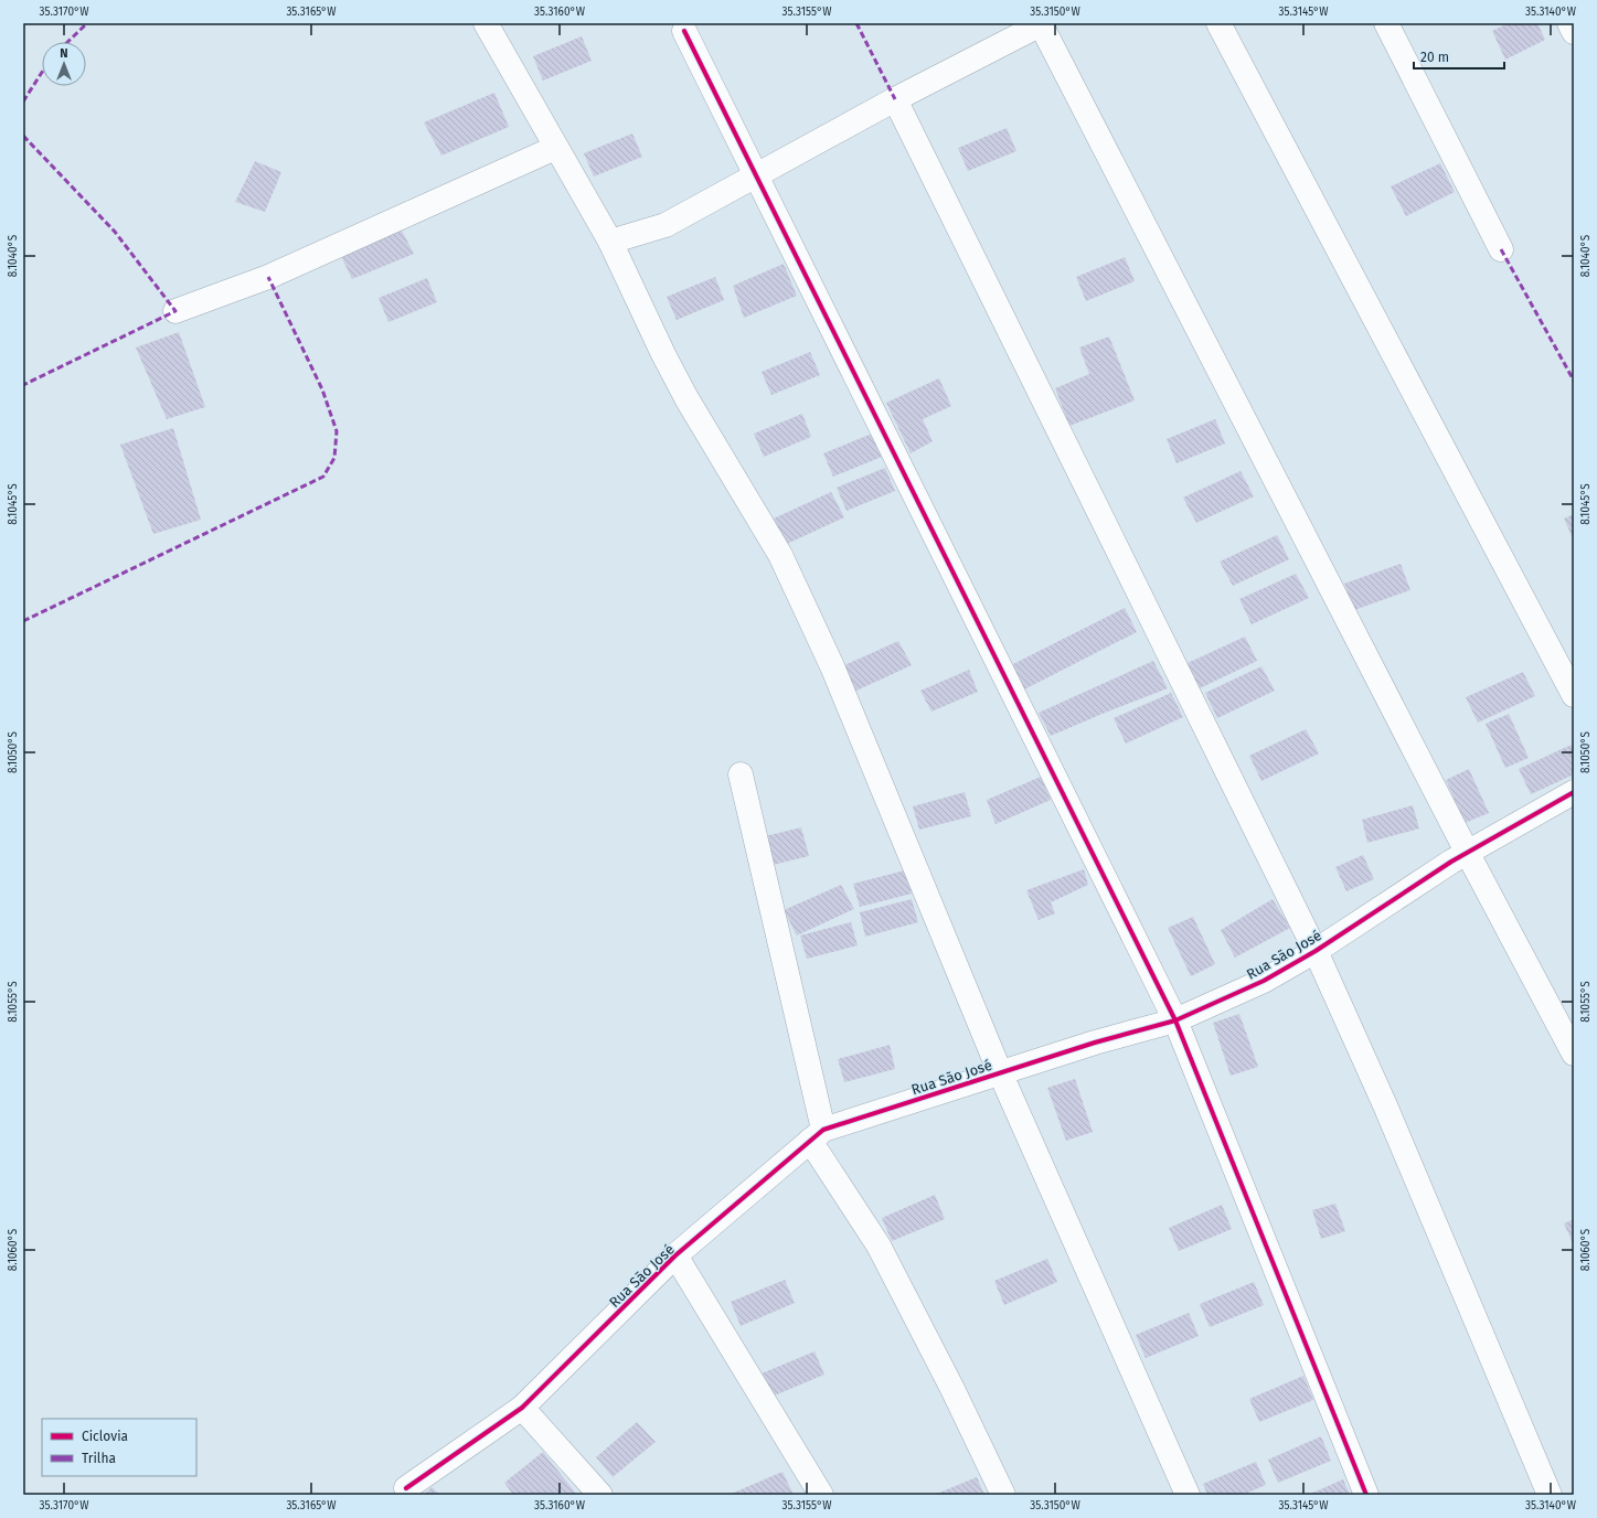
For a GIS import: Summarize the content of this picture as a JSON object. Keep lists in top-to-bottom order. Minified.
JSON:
{"streets":{"street":["Rua São José"]},"legend":["Ciclovia","Trilha"],"scale_bar":"20 m","north":"top","coordinates":["35.3170°W","35.3165°W","35.3160°W","35.3155°W","35.3150°W","35.3145°W","35.3140°W","8.1040°S","8.1045°S","8.1050°S","8.1055°S","8.1060°S"]}
